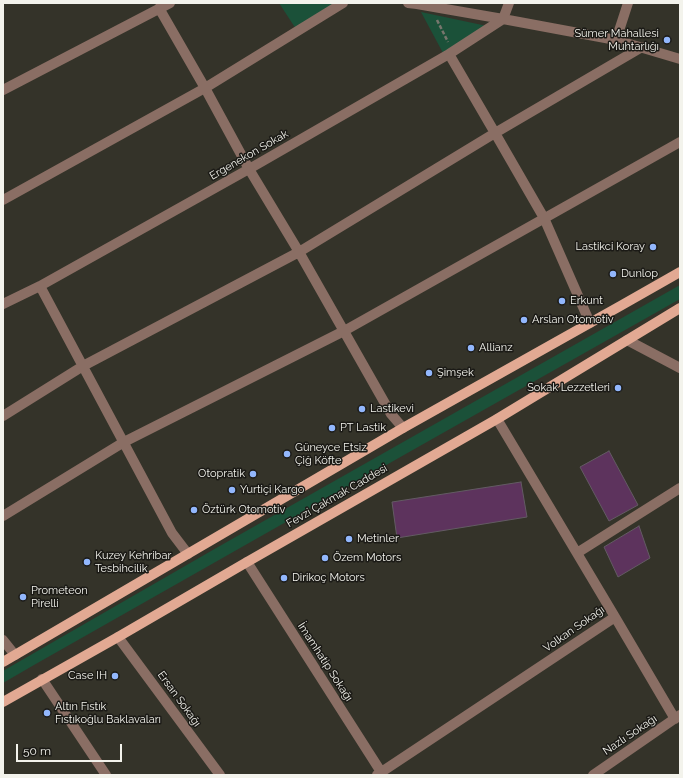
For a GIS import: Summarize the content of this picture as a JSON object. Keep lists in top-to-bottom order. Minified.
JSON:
{"streets":{"main road":["Fevzi Çakmak Caddesi"],"street":["Ergenekon Sokak","Volkan Sokağı","İmamhatip Sokağı","Ersan Sokağı","Nazlı Sokağı"]},"crossings":[["Fevzi Çakmak Caddesi","Volkan Sokağı"],["Fevzi Çakmak Caddesi","İmamhatip Sokağı"],["Fevzi Çakmak Caddesi","Ersan Sokağı"],["Volkan Sokağı","İmamhatip Sokağı"]],"places":["Sümer Mahallesi Muhtarlığı","Lastikci Koray","Dunlop","Erkunt","Arslan Otomotiv","Allianz","Şimşek","Sokak Lezzetleri","Lastikevi","PT Lastik","Güneyce Etsiz Çiğ Köfte","Otopratik","Yurtiçi Kargo","Öztürk Otomotiv","Metinler","Özem Motors","Kuzey Kehribar Tesbihcilik","Dirikoç Motors","Prometeon Pirelli","Case IH","Altın Fıstık Fıstıkoğlu Baklavaları"],"scale_bar":"50 m"}
